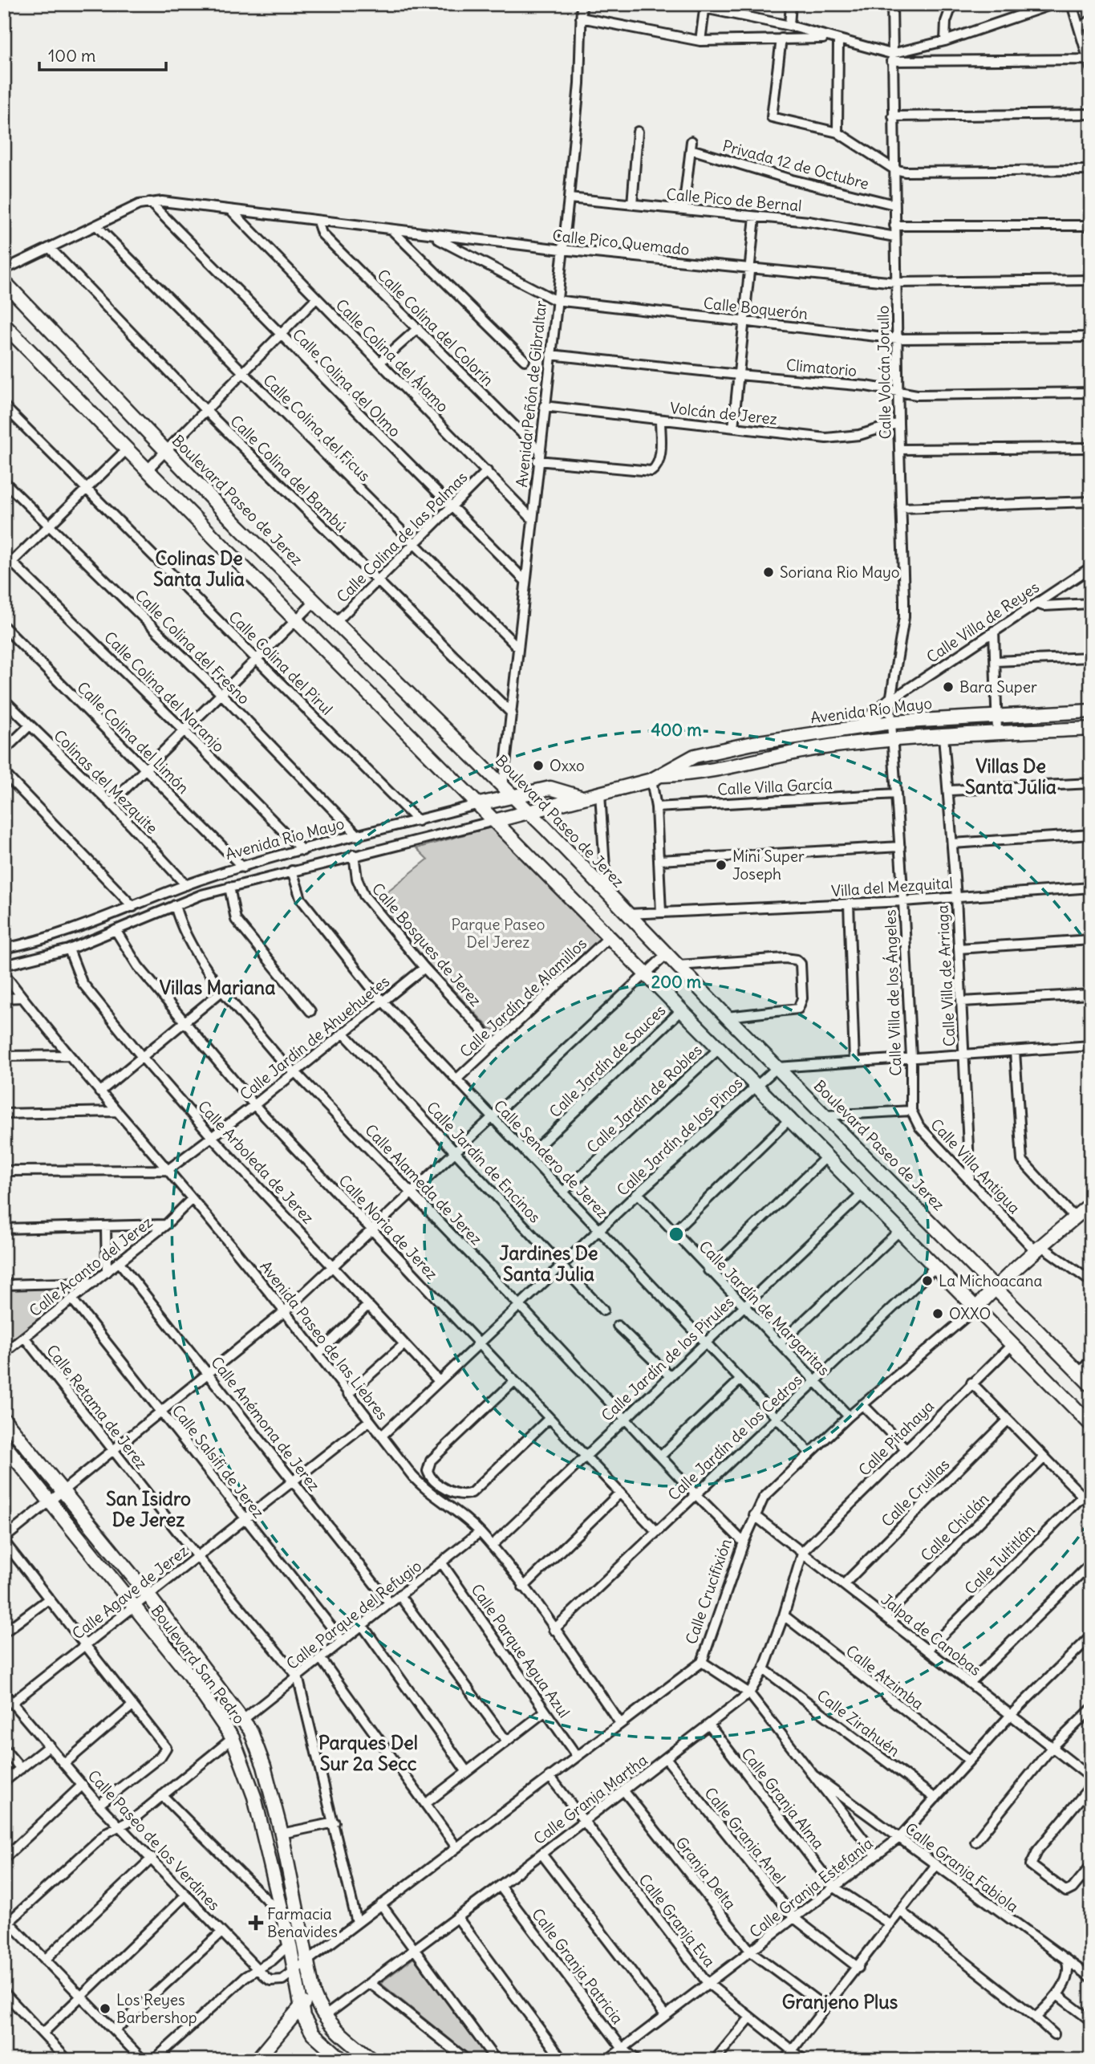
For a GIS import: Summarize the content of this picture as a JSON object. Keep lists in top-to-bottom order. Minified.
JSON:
{"streets":{"main road":["Boulevard Paseo de Jerez","Avenida Río Mayo","Calle Crucifixión","Boulevard San Pedro"],"street":["Privada 12 de Octubre","Calle Pico de Bernal","Calle Pico Quemado","Calle Boquerón","Calle Colina del Colorín","Calle Colina del Álamo","Climatorio","Calle Volcán Jorullo","Calle Colina del Olmo","Avenida Peñón de Gibraltar","Volcán de Jerez","Calle Colina del Ficus","Calle Colina del Bambú","Calle Colina de las Palmas","Calle Villa de Reyes","Calle Colina del Fresno","Calle Colina del Pirul","Calle Colina del Naranjo","Calle Colina del Limón","Colinas del Mezquite","Calle Villa García","Villa del Mezquital","Calle Bosques de Jerez","Calle Villa de Arriaga","Calle Villa de los Ángeles","Calle Jardín de Alamillos","Calle Jardín de Ahuehuetes","Calle Jardín de Sauces","Calle Jardín de Robles","Calle Jardín de los Pinos","Calle Sendero de Jerez","Calle Arboleda de Jerez","Calle Jardín de Encinos","Calle Villa Antigua","Calle Alameda de Jerez","Calle Noria de Jerez","Calle Acanto del Jerez","Calle Jardín de Margaritas","Avenida Paseo de las Liebres","Calle Jardín de los Pirules","Calle Retama de Jerez","Calle Anémona de Jerez","Calle Jardín de los Cedros","Calle Pitahaya","Calle Salsifi de Jerez","Calle Cruillas","Calle Chiclán","Calle Tultitlán","Calle Agave de Jerez","Calle Parque del Refugio","Jalpa de Canobas","Calle Parque Agua Azul","Calle Atzimba","Calle Zirahuén","Calle Granja Alma","Calle Granja Martha","Calle Granja Anel","Calle Paseo de los Verdines","Calle Granja Fabiola","Granja Delta","Calle Granja Estefanía","Calle Granja Eva","Calle Granja Patricia"]},"crossings":[["Privada 12 de Octubre","Calle Pico de Bernal"],["Privada 12 de Octubre","Calle Volcán Jorullo"],["Calle Pico de Bernal","Calle Volcán Jorullo"],["Calle Pico de Bernal","Avenida Peñón de Gibraltar"],["Calle Pico Quemado","Calle Boquerón"],["Calle Pico Quemado","Calle Colina del Colorín"],["Calle Pico Quemado","Calle Colina del Álamo"],["Calle Pico Quemado","Calle Volcán Jorullo"],["Calle Pico Quemado","Calle Colina del Olmo"],["Calle Pico Quemado","Avenida Peñón de Gibraltar"],["Calle Boquerón","Calle Volcán Jorullo"],["Calle Boquerón","Avenida Peñón de Gibraltar"],["Calle Colina del Colorín","Avenida Peñón de Gibraltar"],["Calle Colina del Álamo","Avenida Peñón de Gibraltar"],["Calle Colina del Álamo","Calle Colina de las Palmas"],["Climatorio","Calle Volcán Jorullo"],["Climatorio","Avenida Peñón de Gibraltar"],["Calle Volcán Jorullo","Volcán de Jerez"],["Calle Volcán Jorullo","Calle Villa de Reyes"],["Calle Volcán Jorullo","Avenida Río Mayo"],["Calle Volcán Jorullo","Calle Villa de los Ángeles"],["Calle Colina del Olmo","Avenida Peñón de Gibraltar"],["Calle Colina del Olmo","Calle Colina de las Palmas"],["Avenida Peñón de Gibraltar","Volcán de Jerez"],["Avenida Peñón de Gibraltar","Calle Colina del Ficus"],["Avenida Peñón de Gibraltar","Calle Colina del Bambú"],["Avenida Peñón de Gibraltar","Boulevard Paseo de Jerez"],["Calle Colina del Ficus","Calle Colina de las Palmas"],["Calle Colina del Bambú","Calle Colina de las Palmas"],["Boulevard Paseo de Jerez","Calle Colina de las Palmas"],["Boulevard Paseo de Jerez","Avenida Río Mayo"],["Boulevard Paseo de Jerez","Villa del Mezquital"],["Boulevard Paseo de Jerez","Calle Jardín de los Pinos"],["Boulevard Paseo de Jerez","Calle Villa Antigua"],["Boulevard Paseo de Jerez","Calle Crucifixión"],["Calle Colina de las Palmas","Calle Colina del Fresno"],["Calle Colina de las Palmas","Calle Colina del Pirul"],["Calle Colina de las Palmas","Calle Colina del Naranjo"],["Calle Colina de las Palmas","Calle Colina del Limón"],["Calle Colina de las Palmas","Colinas del Mezquite"],["Calle Colina del Fresno","Avenida Río Mayo"],["Calle Colina del Pirul","Avenida Río Mayo"],["Calle Colina del Naranjo","Avenida Río Mayo"],["Avenida Río Mayo","Calle Colina del Limón"],["Avenida Río Mayo","Colinas del Mezquite"],["Avenida Río Mayo","Calle Bosques de Jerez"],["Avenida Río Mayo","Calle Villa de Arriaga"],["Avenida Río Mayo","Calle Villa de los Ángeles"],["Avenida Río Mayo","Calle Sendero de Jerez"],["Avenida Río Mayo","Calle Arboleda de Jerez"],["Avenida Río Mayo","Calle Alameda de Jerez"],["Avenida Río Mayo","Calle Noria de Jerez"],["Calle Villa García","Calle Villa de los Ángeles"],["Villa del Mezquital","Calle Villa de Arriaga"],["Villa del Mezquital","Calle Villa de los Ángeles"],["Calle Bosques de Jerez","Calle Jardín de Alamillos"],["Calle Bosques de Jerez","Calle Jardín de Ahuehuetes"],["Calle Villa de Arriaga","Calle Villa Antigua"],["Calle Villa de los Ángeles","Calle Villa Antigua"],["Calle Jardín de Alamillos","Calle Sendero de Jerez"],["Calle Jardín de Ahuehuetes","Calle Sendero de Jerez"],["Calle Jardín de Ahuehuetes","Calle Arboleda de Jerez"],["Calle Jardín de Ahuehuetes","Calle Jardín de Encinos"],["Calle Jardín de Ahuehuetes","Calle Alameda de Jerez"],["Calle Jardín de Ahuehuetes","Calle Noria de Jerez"],["Calle Jardín de Ahuehuetes","Avenida Paseo de las Liebres"],["Calle Jardín de Sauces","Calle Sendero de Jerez"],["Calle Jardín de Robles","Calle Sendero de Jerez"],["Calle Jardín de los Pinos","Calle Sendero de Jerez"],["Calle Jardín de los Pinos","Calle Arboleda de Jerez"],["Calle Jardín de los Pinos","Calle Jardín de Encinos"],["Calle Jardín de los Pinos","Calle Alameda de Jerez"],["Calle Jardín de los Pinos","Calle Noria de Jerez"],["Calle Jardín de los Pinos","Calle Jardín de Margaritas"],["Calle Jardín de los Pinos","Avenida Paseo de las Liebres"],["Calle Sendero de Jerez","Calle Jardín de los Pirules"],["Calle Sendero de Jerez","Calle Jardín de los Cedros"],["Calle Sendero de Jerez","Calle Crucifixión"],["Calle Villa Antigua","Calle Crucifixión"],["Calle Alameda de Jerez","Calle Jardín de los Pirules"],["Calle Alameda de Jerez","Calle Jardín de los Cedros"],["Calle Alameda de Jerez","Calle Crucifixión"],["Calle Noria de Jerez","Calle Jardín de los Pirules"],["Calle Noria de Jerez","Calle Jardín de los Cedros"],["Calle Acanto del Jerez","Avenida Paseo de las Liebres"],["Calle Acanto del Jerez","Calle Retama de Jerez"],["Calle Acanto del Jerez","Calle Anémona de Jerez"],["Calle Acanto del Jerez","Calle Salsifi de Jerez"],["Calle Jardín de Margaritas","Calle Jardín de los Pirules"],["Calle Jardín de Margaritas","Calle Jardín de los Cedros"],["Calle Jardín de Margaritas","Calle Crucifixión"],["Avenida Paseo de las Liebres","Calle Jardín de los Pirules"],["Avenida Paseo de las Liebres","Calle Jardín de los Cedros"],["Avenida Paseo de las Liebres","Calle Crucifixión"],["Avenida Paseo de las Liebres","Calle Agave de Jerez"],["Avenida Paseo de las Liebres","Calle Parque del Refugio"],["Calle Retama de Jerez","Calle Agave de Jerez"],["Calle Retama de Jerez","Calle Parque del Refugio"],["Calle Anémona de Jerez","Calle Agave de Jerez"],["Calle Anémona de Jerez","Calle Parque del Refugio"],["Calle Pitahaya","Jalpa de Canobas"],["Calle Pitahaya","Calle Granja Martha"],["Calle Salsifi de Jerez","Calle Agave de Jerez"],["Calle Salsifi de Jerez","Calle Parque del Refugio"],["Calle Cruillas","Jalpa de Canobas"],["Calle Chiclán","Jalpa de Canobas"],["Calle Tultitlán","Jalpa de Canobas"],["Calle Crucifixión","Jalpa de Canobas"],["Calle Crucifixión","Calle Parque Agua Azul"],["Calle Crucifixión","Boulevard San Pedro"],["Calle Crucifixión","Calle Paseo de los Verdines"],["Calle Crucifixión","Calle Granja Fabiola"],["Calle Crucifixión","Calle Granja Eva"],["Calle Agave de Jerez","Boulevard San Pedro"],["Calle Agave de Jerez","Calle Paseo de los Verdines"],["Calle Parque del Refugio","Calle Parque Agua Azul"],["Calle Parque del Refugio","Boulevard San Pedro"],["Jalpa de Canobas","Calle Granja Martha"],["Jalpa de Canobas","Calle Granja Estefanía"],["Boulevard San Pedro","Calle Paseo de los Verdines"],["Calle Atzimba","Calle Granja Martha"],["Calle Atzimba","Calle Granja Estefanía"],["Calle Zirahuén","Calle Granja Martha"],["Calle Zirahuén","Calle Granja Estefanía"],["Calle Granja Alma","Calle Granja Martha"],["Calle Granja Alma","Calle Granja Estefanía"],["Calle Granja Martha","Calle Granja Anel"],["Calle Granja Martha","Calle Granja Fabiola"],["Calle Granja Martha","Granja Delta"],["Calle Granja Martha","Calle Granja Eva"],["Calle Granja Martha","Calle Granja Patricia"],["Calle Granja Anel","Calle Granja Estefanía"],["Calle Granja Fabiola","Calle Granja Estefanía"],["Granja Delta","Calle Granja Estefanía"],["Calle Granja Estefanía","Calle Granja Eva"],["Calle Granja Estefanía","Calle Granja Patricia"]],"districts":["Colinas De Santa Julia","Villas De Santa Julia","Villas Mariana","Jardines De Santa Julia","San Isidro De Jerez","Parques Del Sur 2a Secc","Granjeno Plus"],"parks":["Parque Paseo Del Jerez"],"places":{"other":["Soriana Rio Mayo","Bara Super","Oxxo","Mini Super Joseph","La Michoacana","OXXO","Los Reyes Barbershop"],"health":["Farmacia Benavides"]},"scale_bar":"100 m","rings":["400 m","200 m"]}
